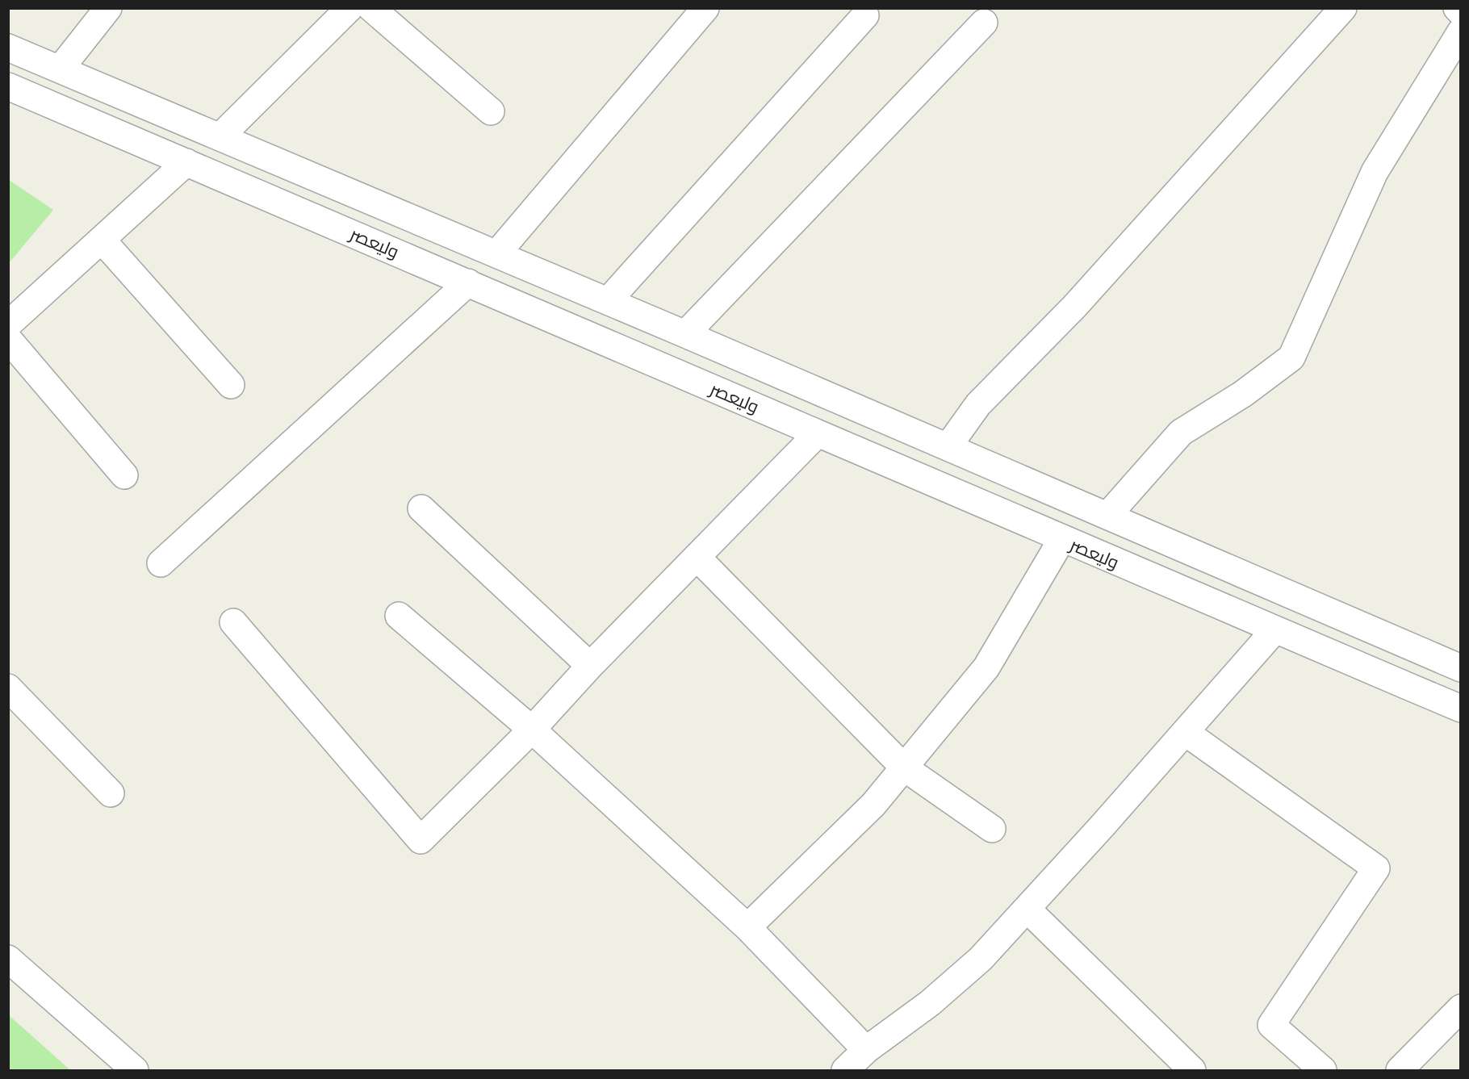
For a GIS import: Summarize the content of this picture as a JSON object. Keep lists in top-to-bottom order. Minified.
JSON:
{"streets":{"street":["ولیعصر"]}}
